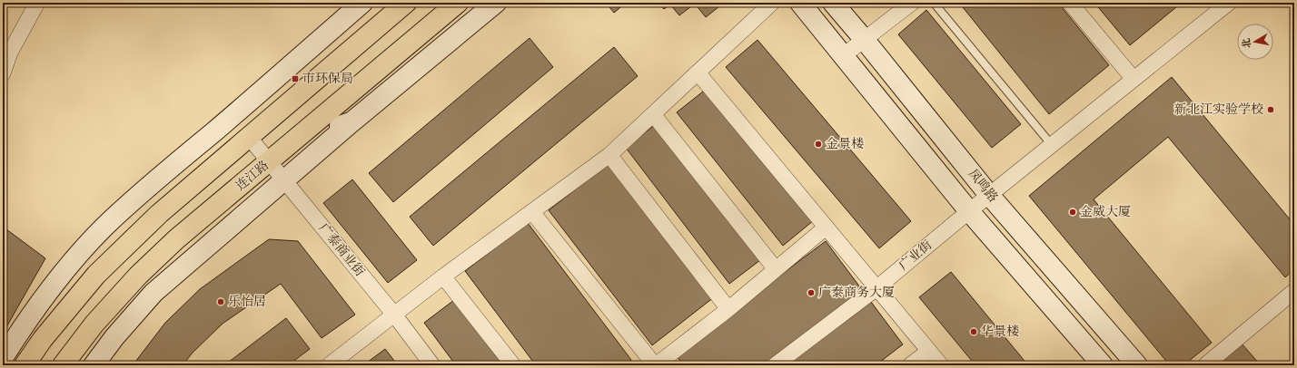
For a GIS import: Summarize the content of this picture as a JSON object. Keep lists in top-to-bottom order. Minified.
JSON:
{"streets":{"main road":["连江路","凤鸣路"],"street":["广泰商业街","广业街"]},"crossings":[["连江路","广泰商业街"],["凤鸣路","广业街"]],"places":{"transit":["市环保局"],"other":["新北江实验学校","金景楼","金威大厦","广泰商务大厦","乐怡居","华景楼"]},"north":"left"}
